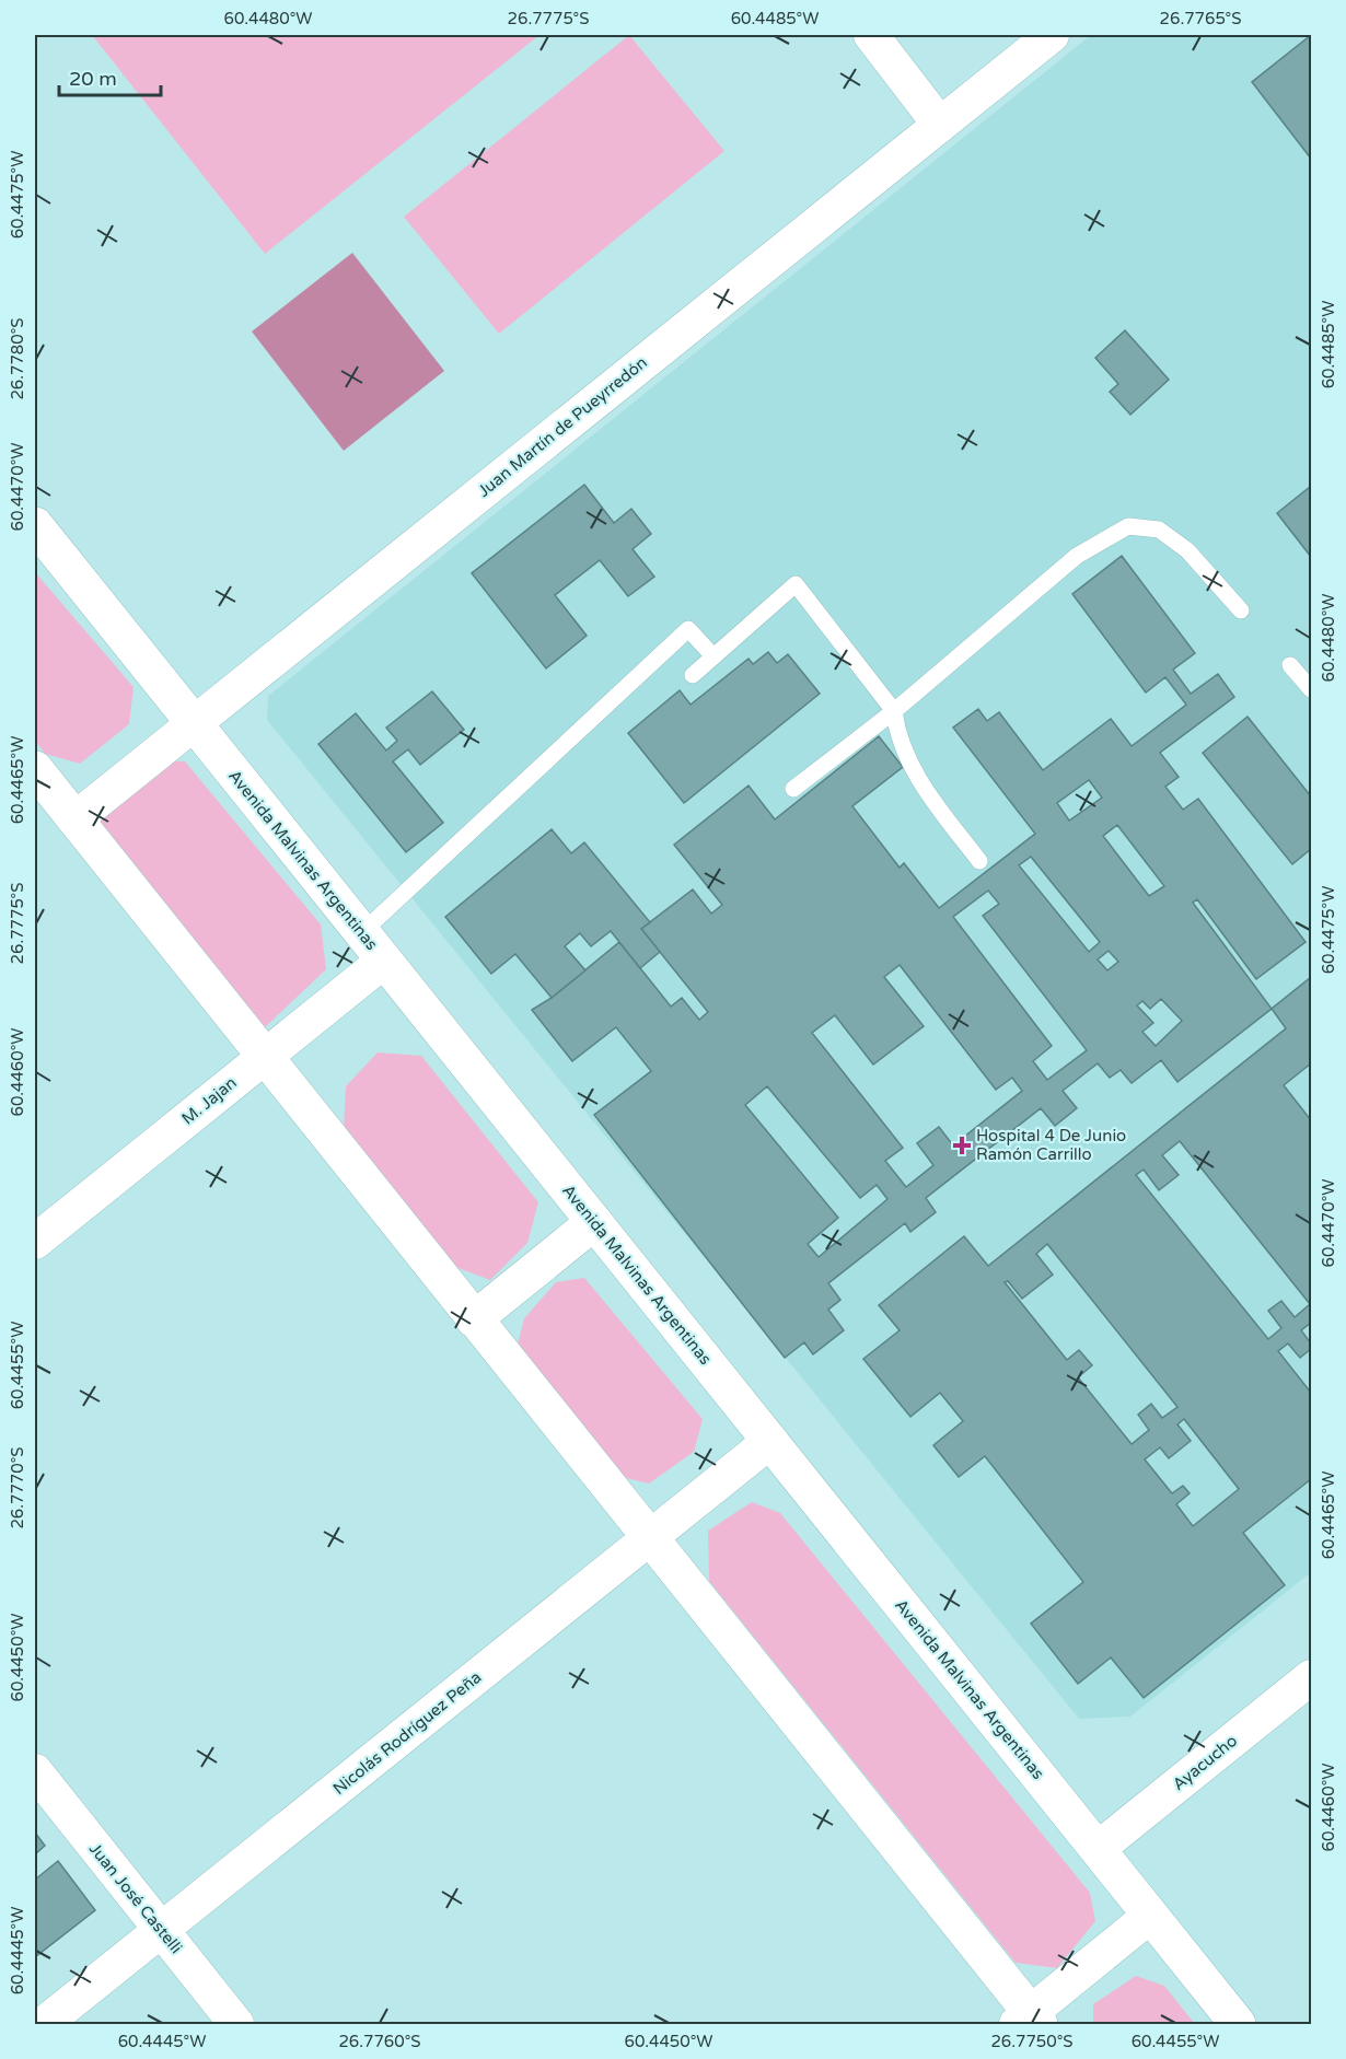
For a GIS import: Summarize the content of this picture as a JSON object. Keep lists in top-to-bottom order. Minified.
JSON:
{"streets":{"main road":["Avenida Malvinas Argentinas"],"street":["Juan Martín de Pueyrredón","M. Jajan","Nicolás Rodríguez Peña","Ayacucho","Juan José Castelli"]},"crossings":[["Juan Martín de Pueyrredón","Avenida Malvinas Argentinas"],["Avenida Malvinas Argentinas","M. Jajan"],["Avenida Malvinas Argentinas","Nicolás Rodríguez Peña"],["Avenida Malvinas Argentinas","Ayacucho"],["Nicolás Rodríguez Peña","Juan José Castelli"]],"places":{"health":["Hospital 4 De Junio Ramón Carrillo"]},"scale_bar":"20 m","coordinates":["60.4480°W","26.7775°S","60.4485°W","26.7765°S","60.4475°W","26.7780°S","60.4470°W","60.4465°W","60.4460°W","60.4455°W","26.7770°S","60.4450°W","60.4445°W","26.7760°S","26.7750°S"]}
